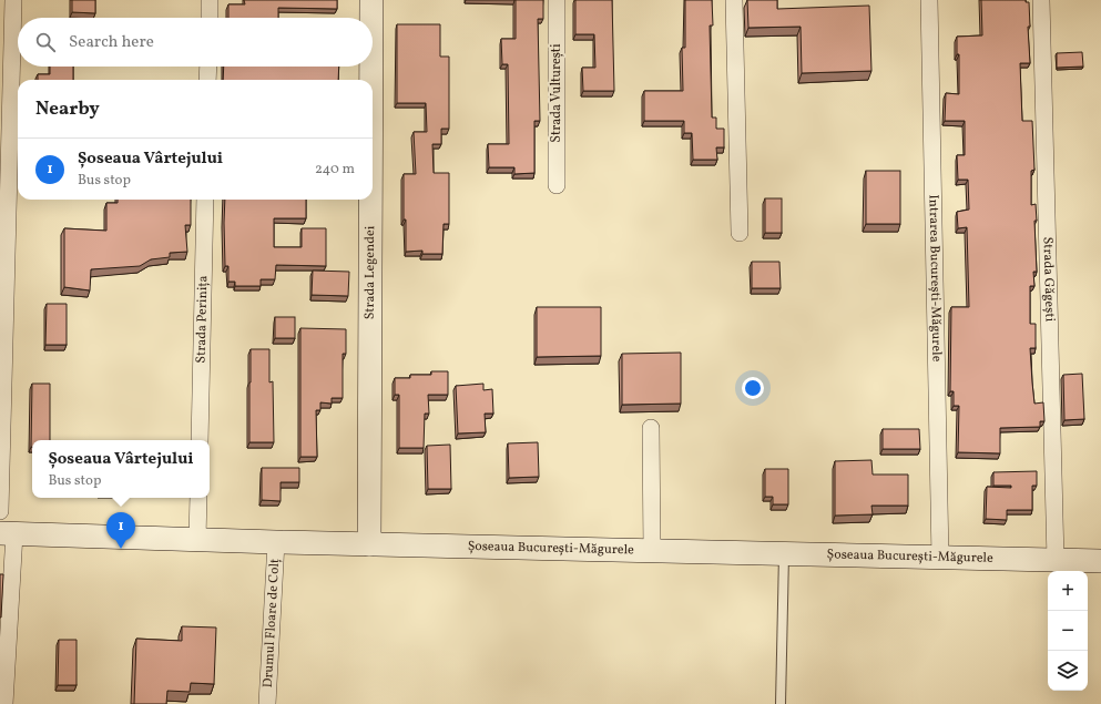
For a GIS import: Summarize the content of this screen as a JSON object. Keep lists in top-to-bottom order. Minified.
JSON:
{"streets":{"main road":["Strada Legendei","Șoseaua București-Măgurele"],"street":["Strada Vulturești","Intrarea București-Măgurele","Strada Găgești","Strada Perinița","Drumul Floare de Colț"]},"crossings":[["Strada Legendei","Șoseaua București-Măgurele"],["Intrarea București-Măgurele","Șoseaua București-Măgurele"],["Strada Găgești","Șoseaua București-Măgurele"],["Șoseaua București-Măgurele","Drumul Floare de Colț"]],"page":{"search":"Search here","heading":"Nearby","list":[{"mark":"1","name":"Șoseaua Vârtejului","note":"Bus stop","value":"240 m"}],"popup":["Șoseaua Vârtejului","Bus stop"],"pins":"1","map_buttons":["+","−"]}}
